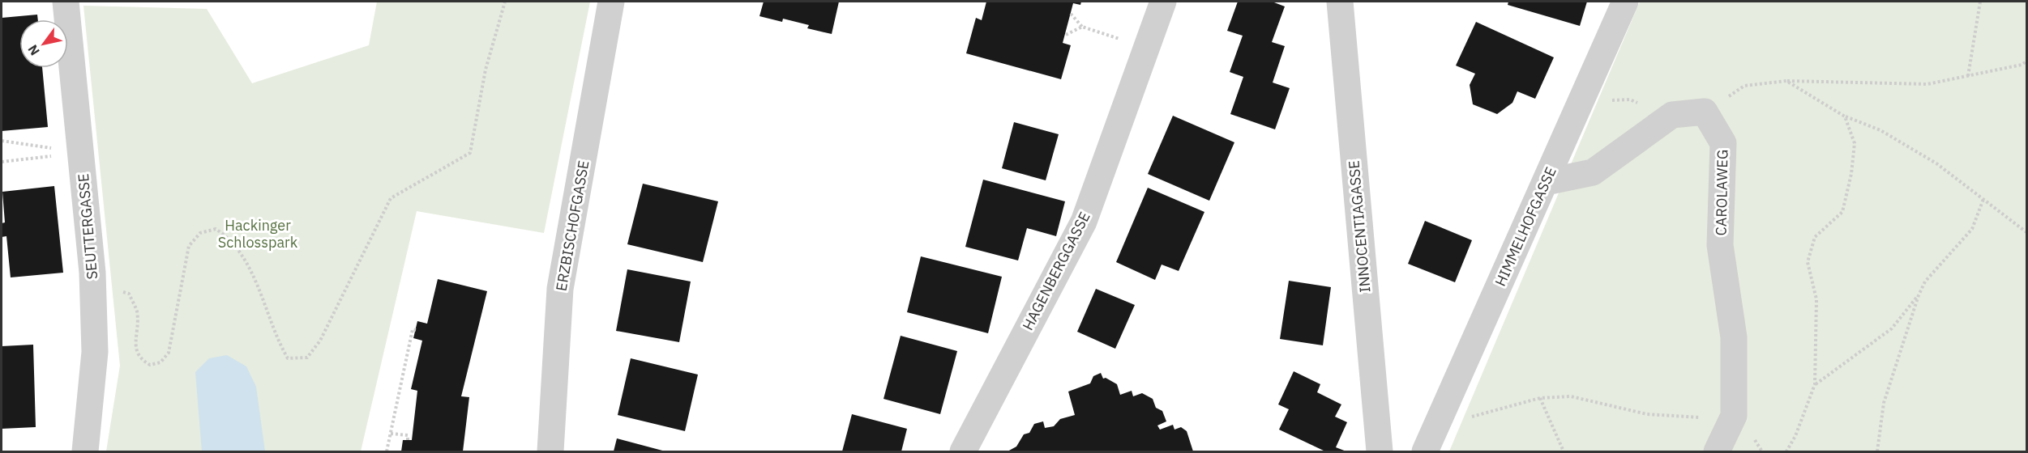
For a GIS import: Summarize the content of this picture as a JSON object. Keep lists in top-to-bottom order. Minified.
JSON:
{"streets":{"street":["CAROLAWEG","ERZBISCHOFGASSE","SEUTTERGASSE","INNOCENTIAGASSE","HIMMELHOFGASSE","HAGENBERGGASSE"]},"parks":["Hackinger Schlosspark"],"north":"bottom left"}
